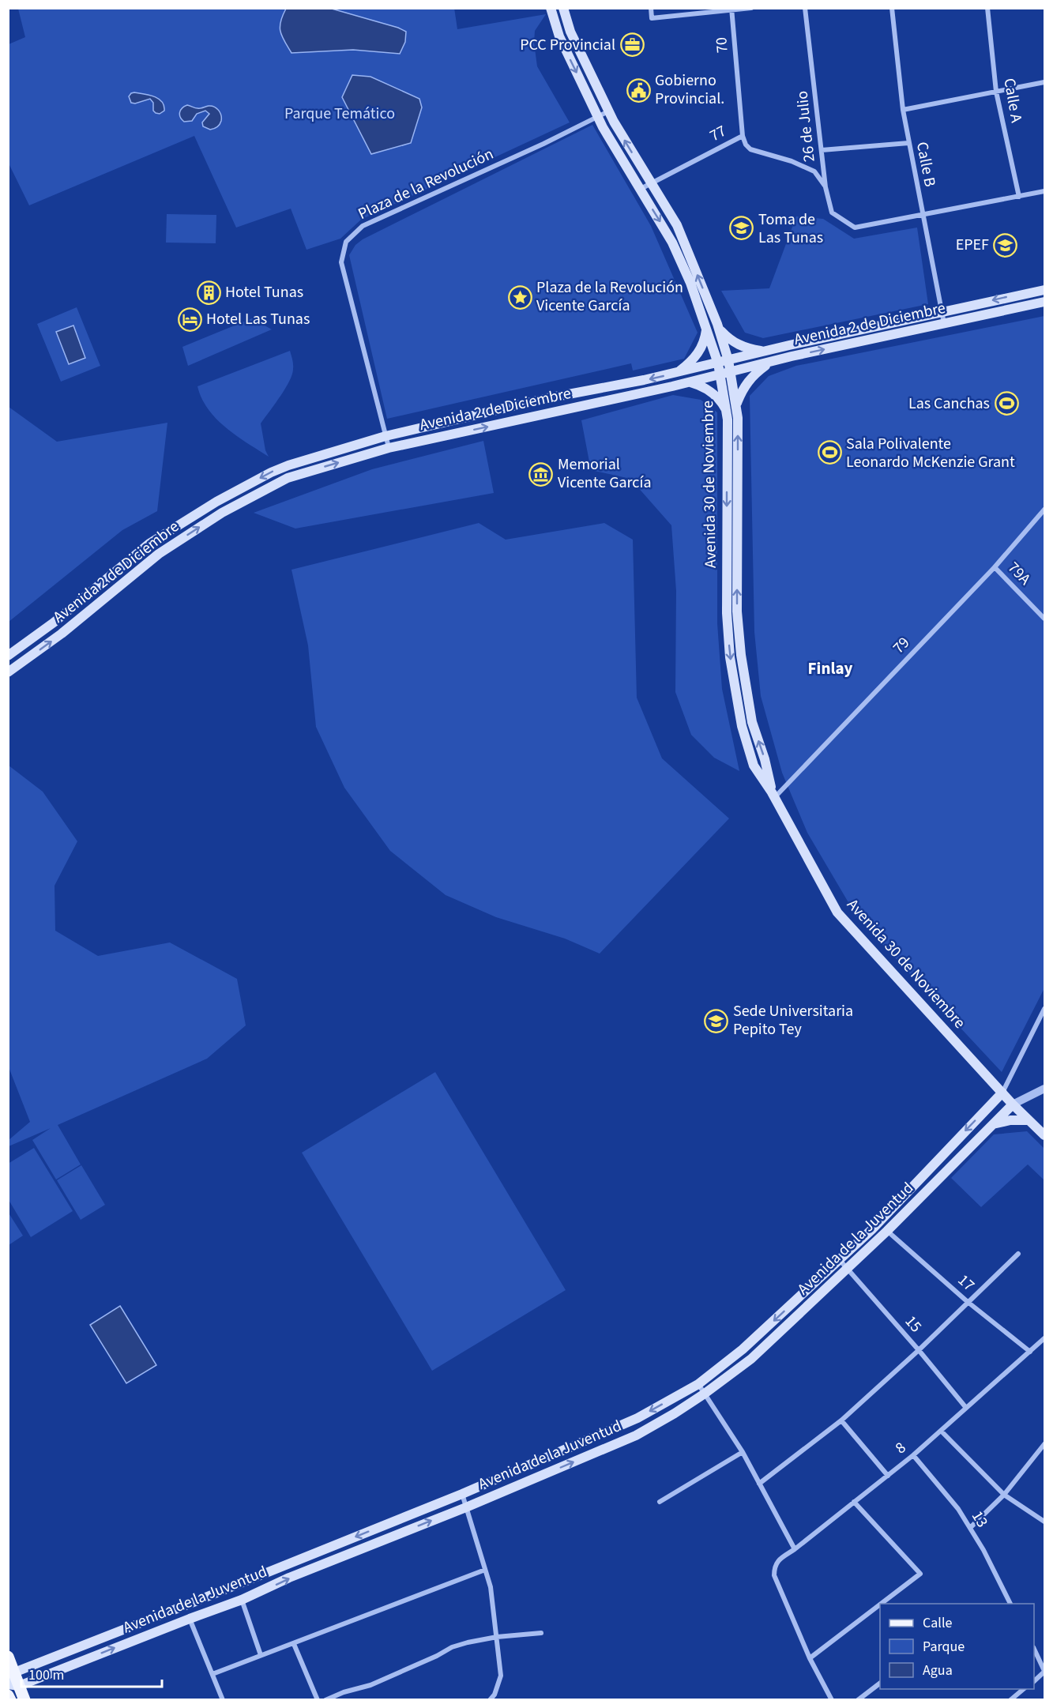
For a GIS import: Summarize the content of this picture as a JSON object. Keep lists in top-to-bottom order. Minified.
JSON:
{"streets":{"main road":["Avenida 2 de Diciembre","Avenida 30 de Noviembre","Avenida de la Juventud"],"street":["70","Calle A","26 de Julio","77","Calle B","Plaza de la Revolución","79A","79","17","15","8","13"]},"crossings":[["70","77"],["26 de Julio","77"],["26 de Julio","Calle B"],["77","Avenida 30 de Noviembre"],["Calle B","Avenida 2 de Diciembre"],["Plaza de la Revolución","Avenida 2 de Diciembre"],["Plaza de la Revolución","Avenida 30 de Noviembre"],["Avenida 2 de Diciembre","Avenida 30 de Noviembre"],["Avenida 30 de Noviembre","79"],["Avenida 30 de Noviembre","Avenida de la Juventud"],["79A","79"],["Avenida de la Juventud","17"],["Avenida de la Juventud","15"],["17","8"],["15","8"],["8","13"]],"districts":["Finlay"],"parks":["Parque Temático"],"places":{"office":["PCC Provincial"],"public building":["Gobierno Provincial."],"school or university":["Toma de Las Tunas","EPEF","Sede Universitaria Pepito Tey"],"building":["Hotel Tunas"],"place":["Plaza de la Revolución Vicente García"],"hotel":["Hotel Las Tunas"],"sports":["Las Canchas","Sala Polivalente Leonardo McKenzie Grant"],"museum":["Memorial Vicente García"]},"legend":["Calle","Parque","Agua"],"scale_bar":"100 m"}
